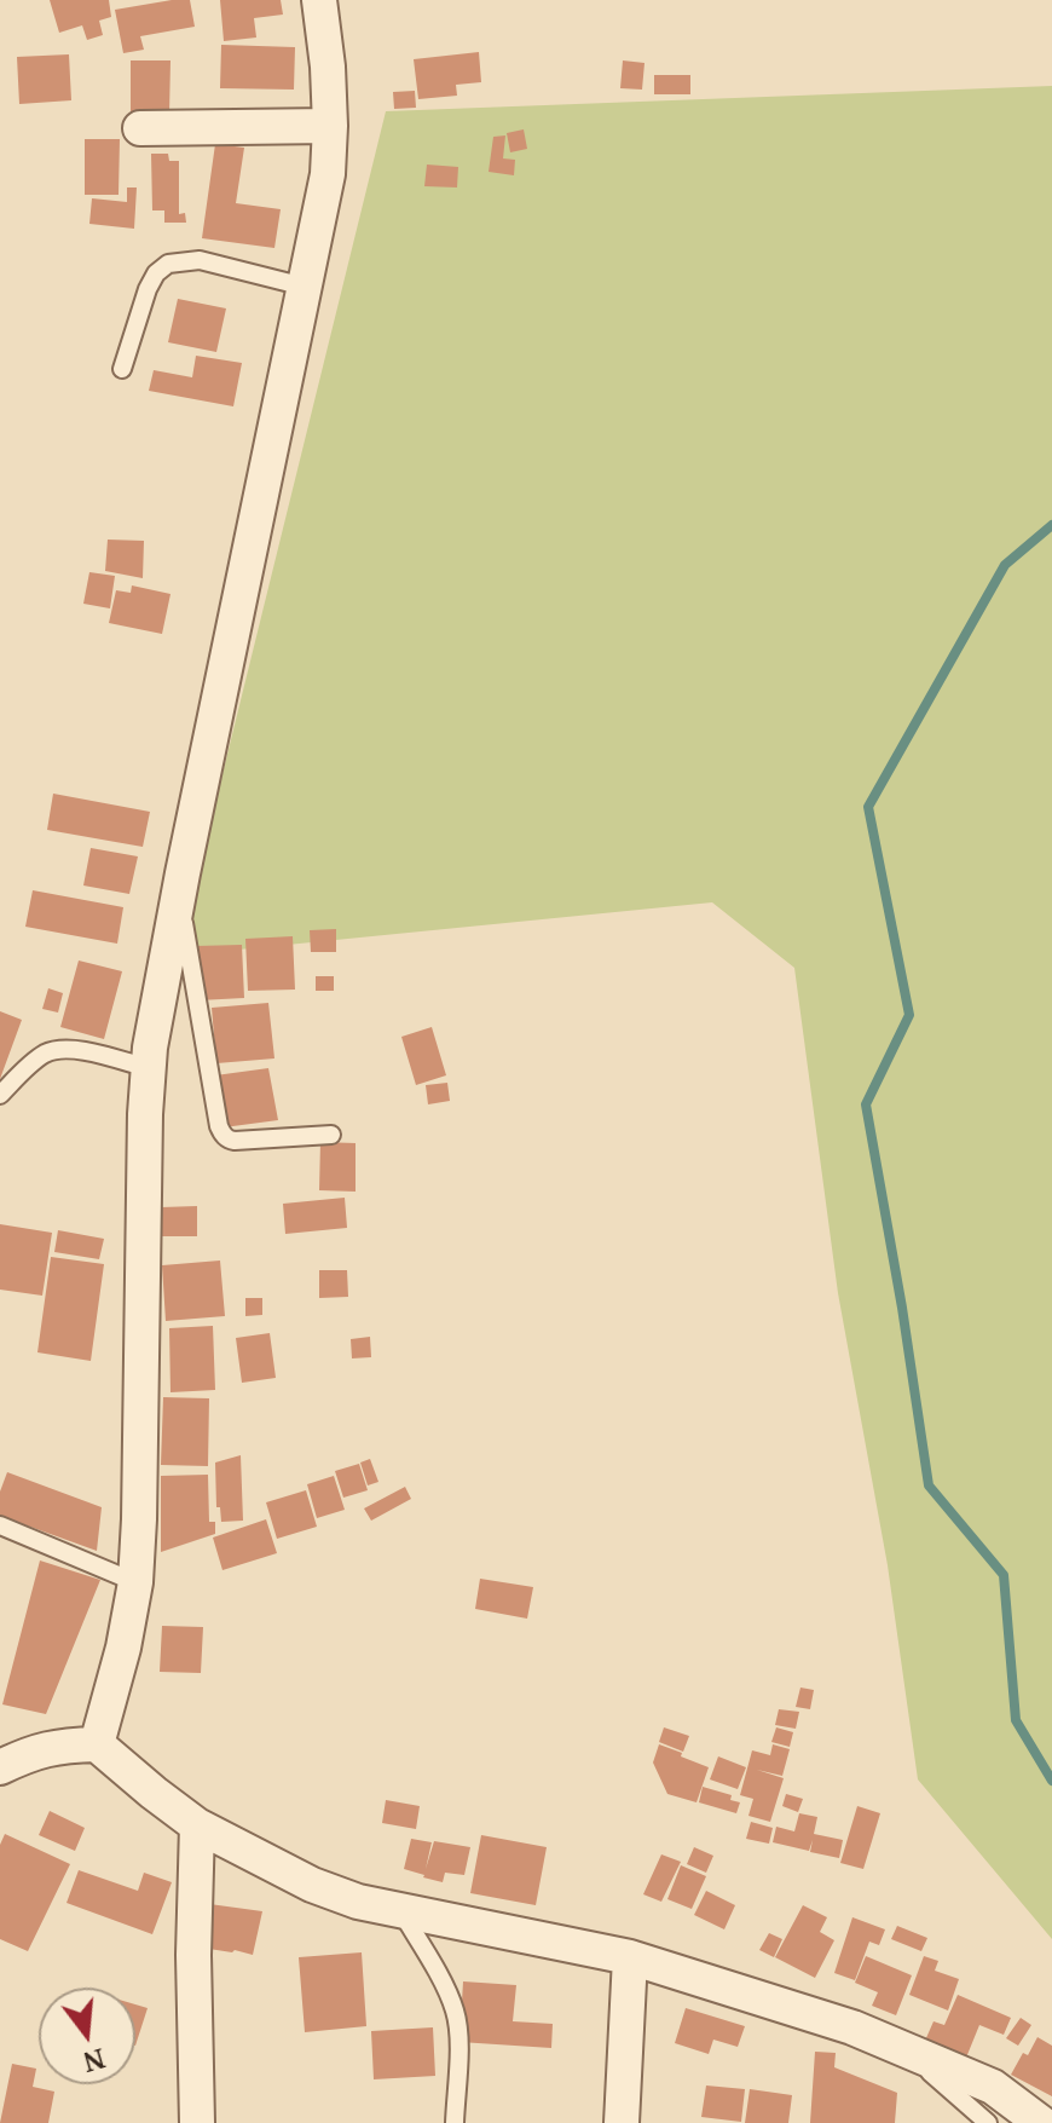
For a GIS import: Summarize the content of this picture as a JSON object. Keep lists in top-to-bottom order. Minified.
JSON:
{"north":"bottom"}
